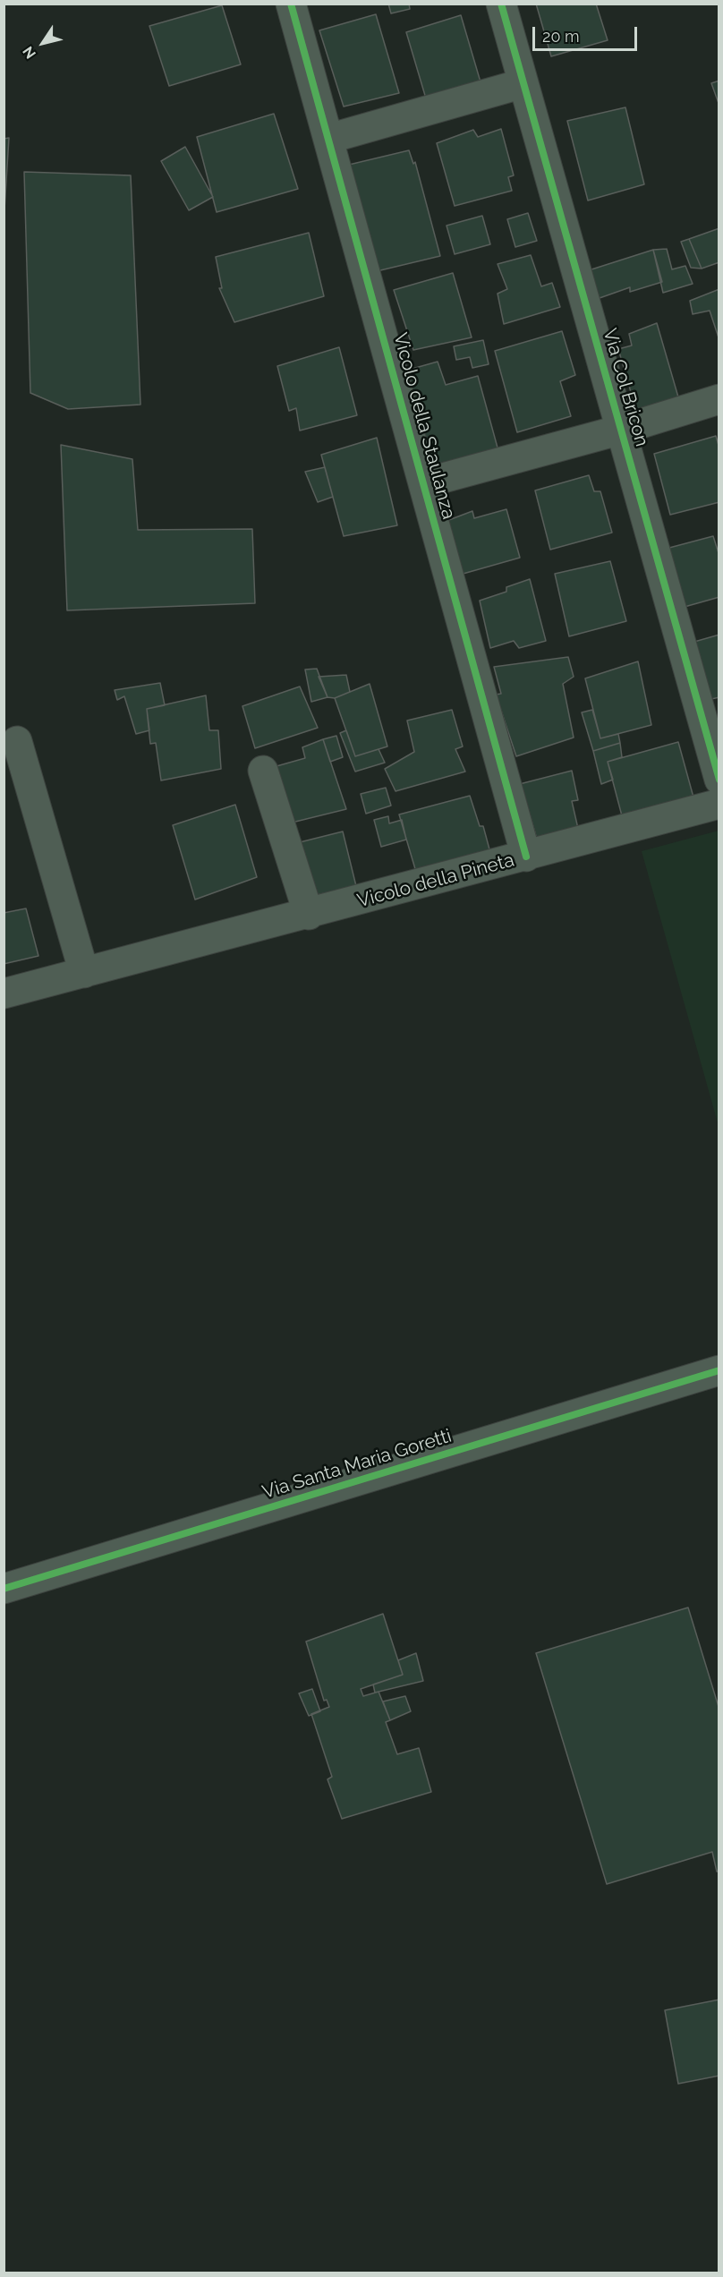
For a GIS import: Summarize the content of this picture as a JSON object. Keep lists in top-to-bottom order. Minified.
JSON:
{"streets":{"street":["Via Col Bricon","Vicolo della Staulanza","Vicolo della Pineta","Via Santa Maria Goretti"]},"crossings":[["Vicolo della Staulanza","Vicolo della Pineta"]],"scale_bar":"20 m","north":"bottom left"}
